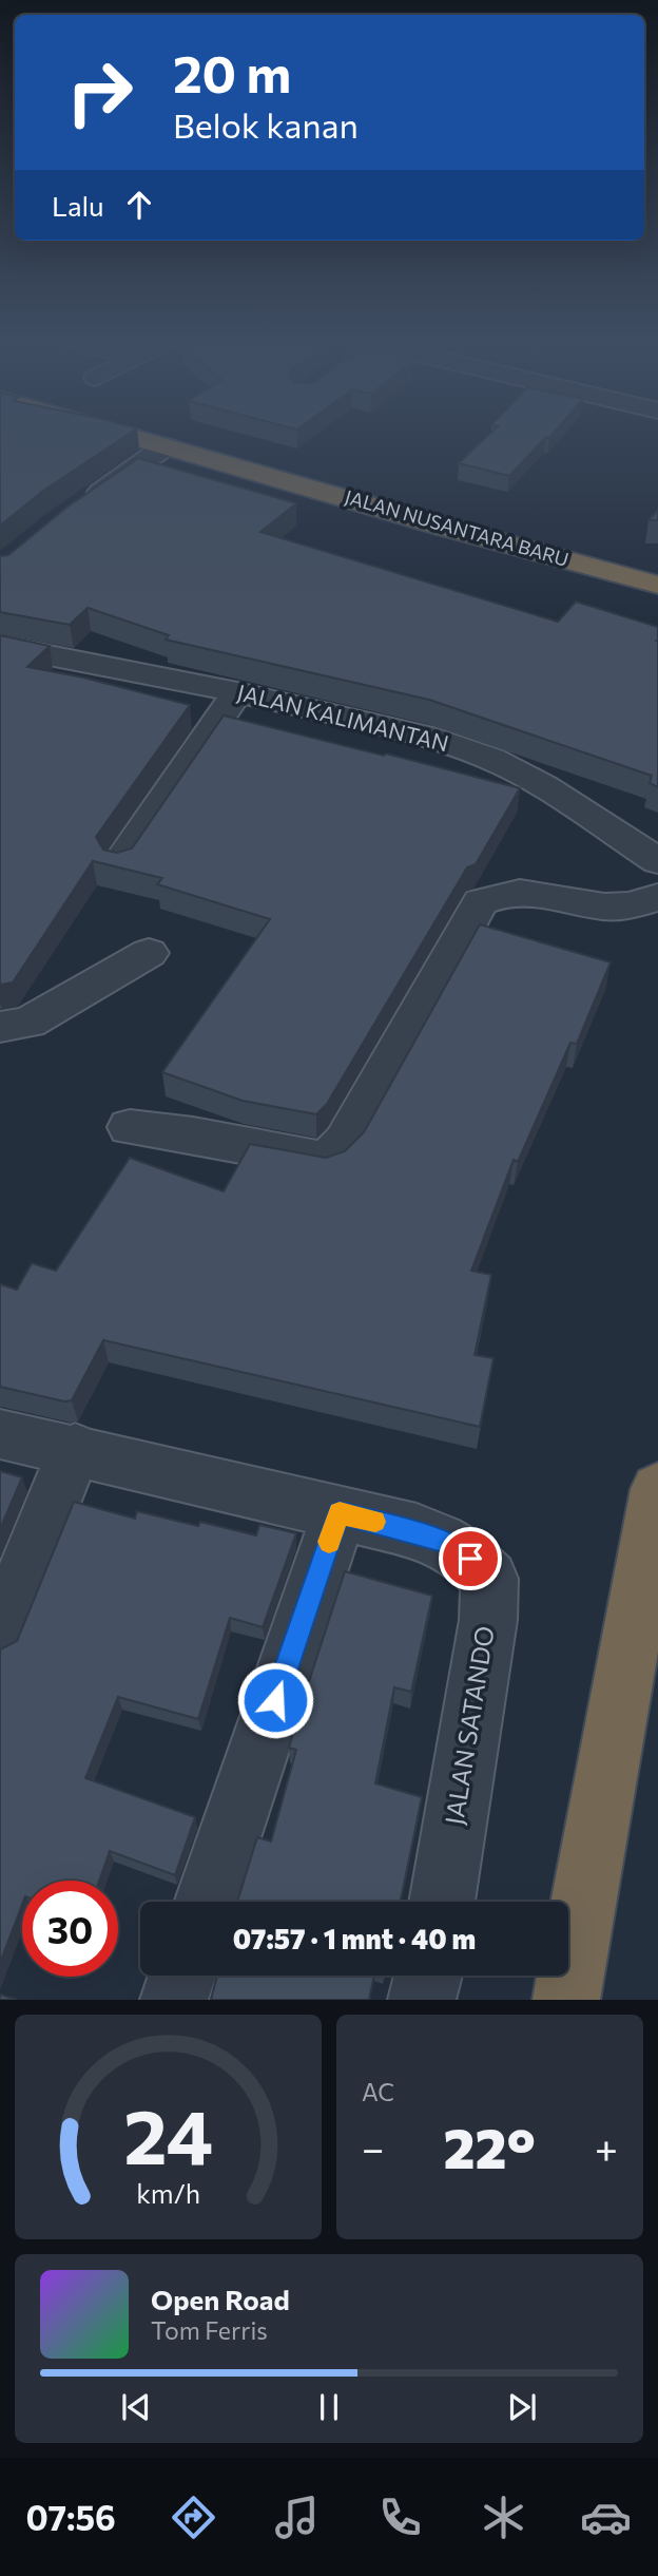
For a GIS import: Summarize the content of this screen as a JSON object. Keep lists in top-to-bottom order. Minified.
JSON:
{"streets":{"highway":["JALAN NUSANTARA BARU"],"street":["JALAN KALIMANTAN","JALAN SATANDO"]},"page":{"turn":["20 m","Belok kanan"],"then":"Lalu","limit":"30","trip":"07:57 · 1 mnt · 40 m","tile":"AC","heat":["−","22°","+"],"song":["Open Road","Tom Ferris"],"tabs":"07:56","gauge":["24","km/h"]}}
